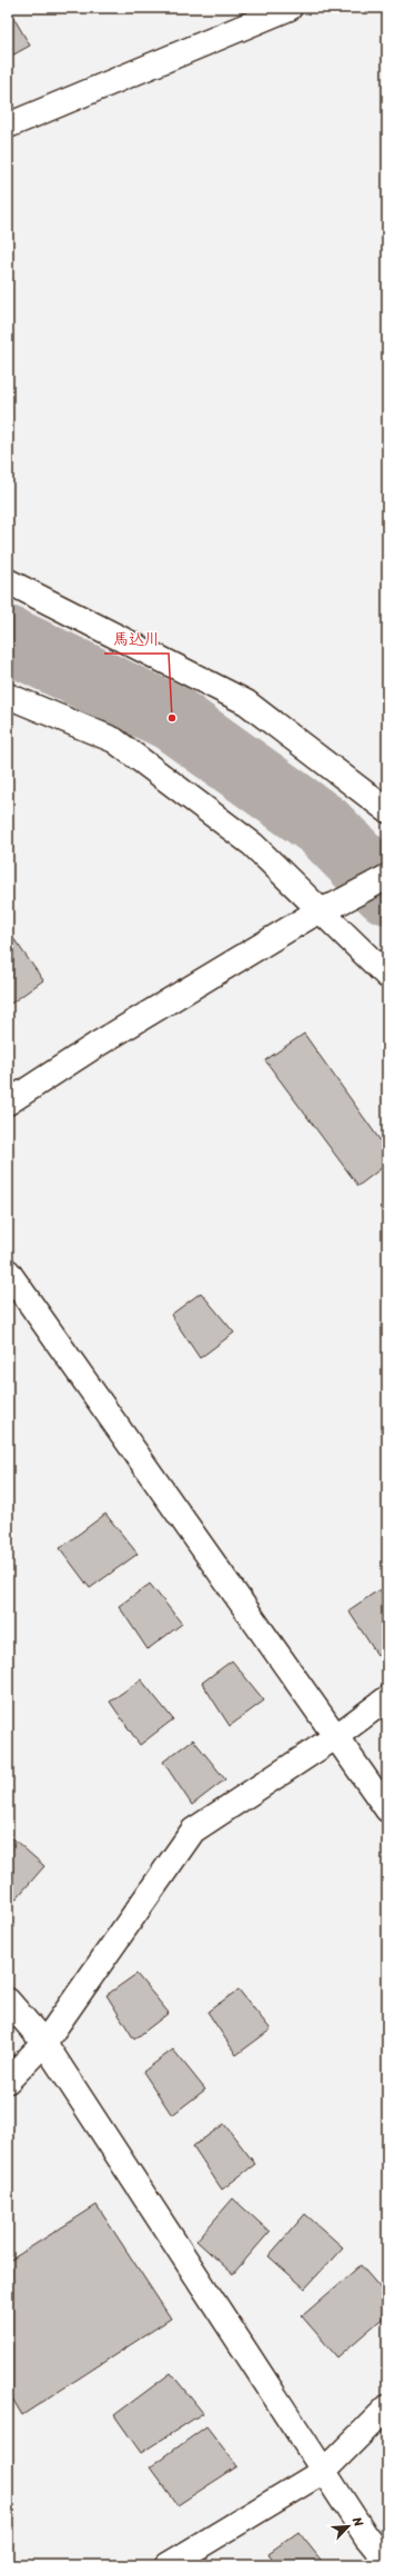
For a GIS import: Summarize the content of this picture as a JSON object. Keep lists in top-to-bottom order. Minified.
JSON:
{"places":["馬込川"],"north":"top right"}
